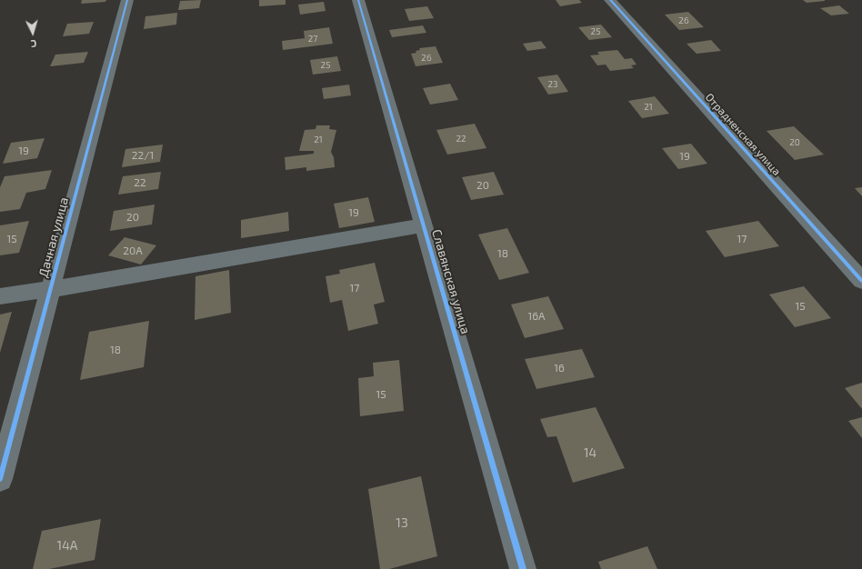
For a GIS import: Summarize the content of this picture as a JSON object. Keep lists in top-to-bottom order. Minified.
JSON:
{"streets":{"street":["Отрадненская улица","Дачная улица","Славянская улица"]},"house_numbers":["26","25","27","26","25","23","21","22","21","20","19","22/1","19","22","20","19","20","15","17","20А","18","17","15","16А","18","16","15","14","13","14А"],"north":"bottom"}
